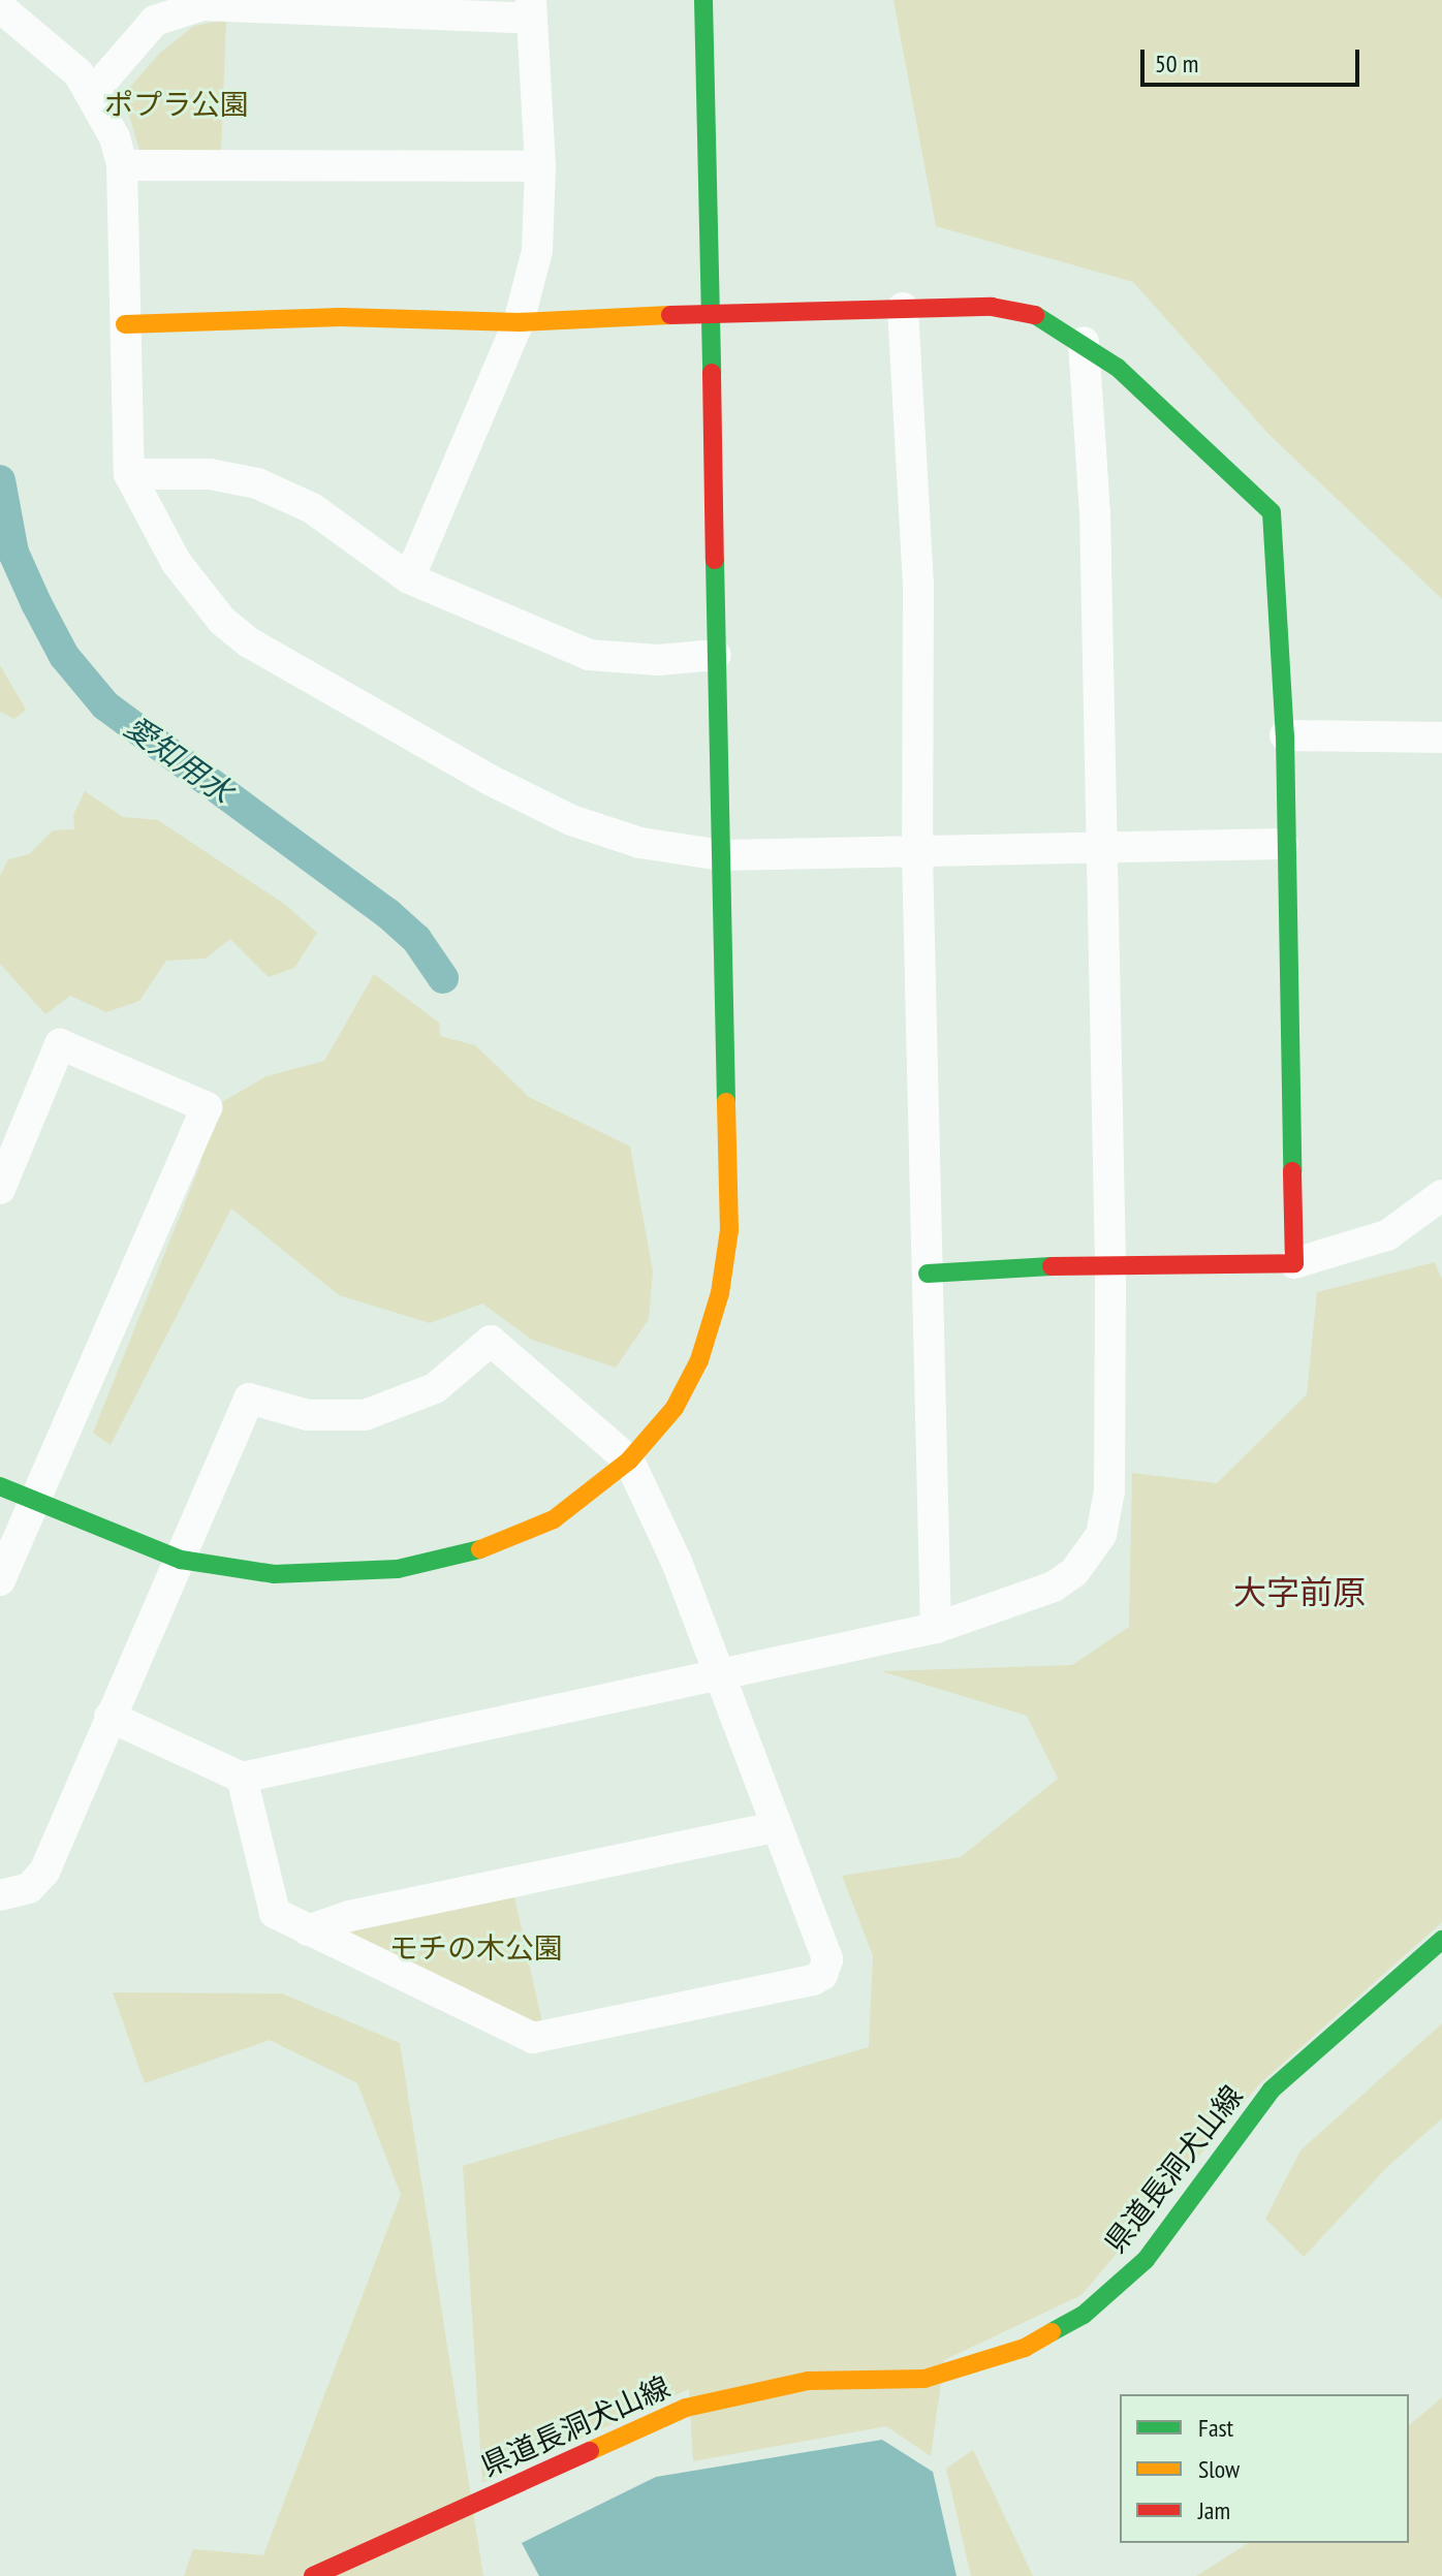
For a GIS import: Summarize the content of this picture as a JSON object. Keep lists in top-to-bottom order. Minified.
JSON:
{"streets":{"street":["県道長洞犬山線"]},"districts":["大字前原"],"water":["愛知用水"],"parks":["ポプラ公園","モチの木公園"],"legend":["Fast","Slow","Jam"],"scale_bar":"50 m"}
